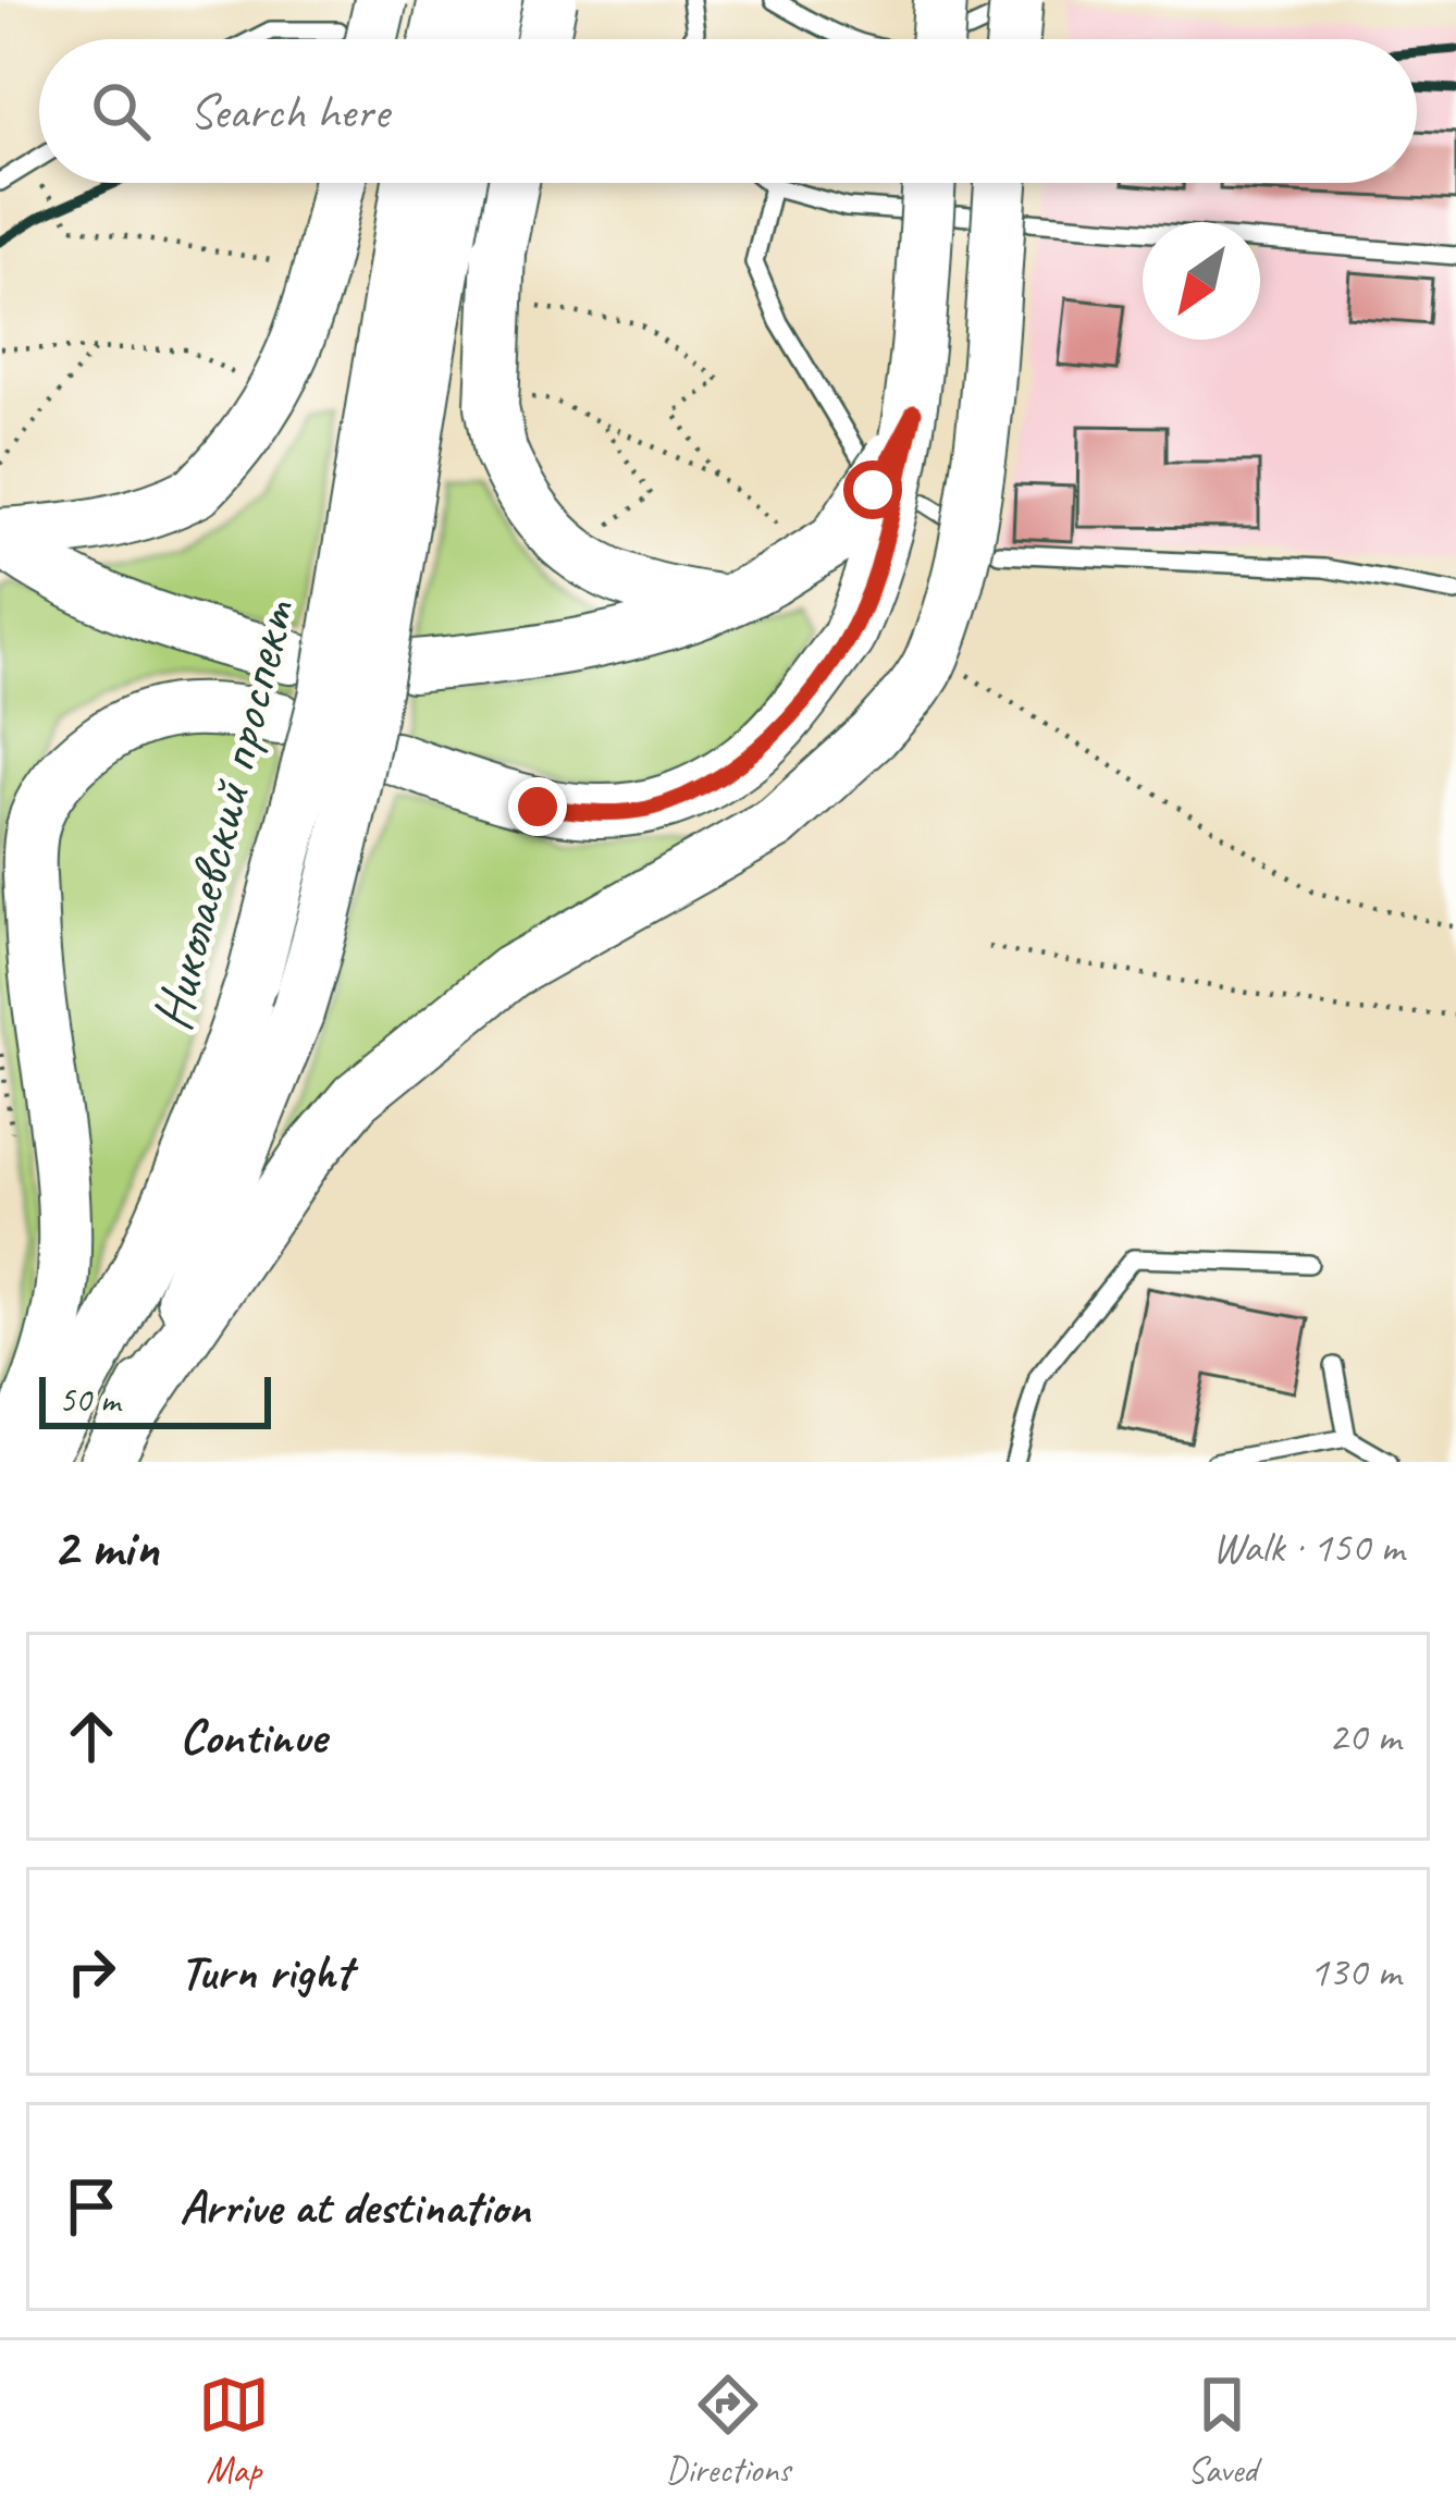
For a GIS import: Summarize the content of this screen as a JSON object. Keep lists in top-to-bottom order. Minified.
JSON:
{"streets":{"main road":["Николаевский проспект"]},"scale_bar":"50 m","north":"bottom left","page":{"search":"Search here","scale":"50 m","heading":["2 min","Walk · 150 m"],"list":[["Continue","20 m"],["Turn right","130 m"],"Arrive at destination"],"nav":["Map","Directions","Saved"]}}
